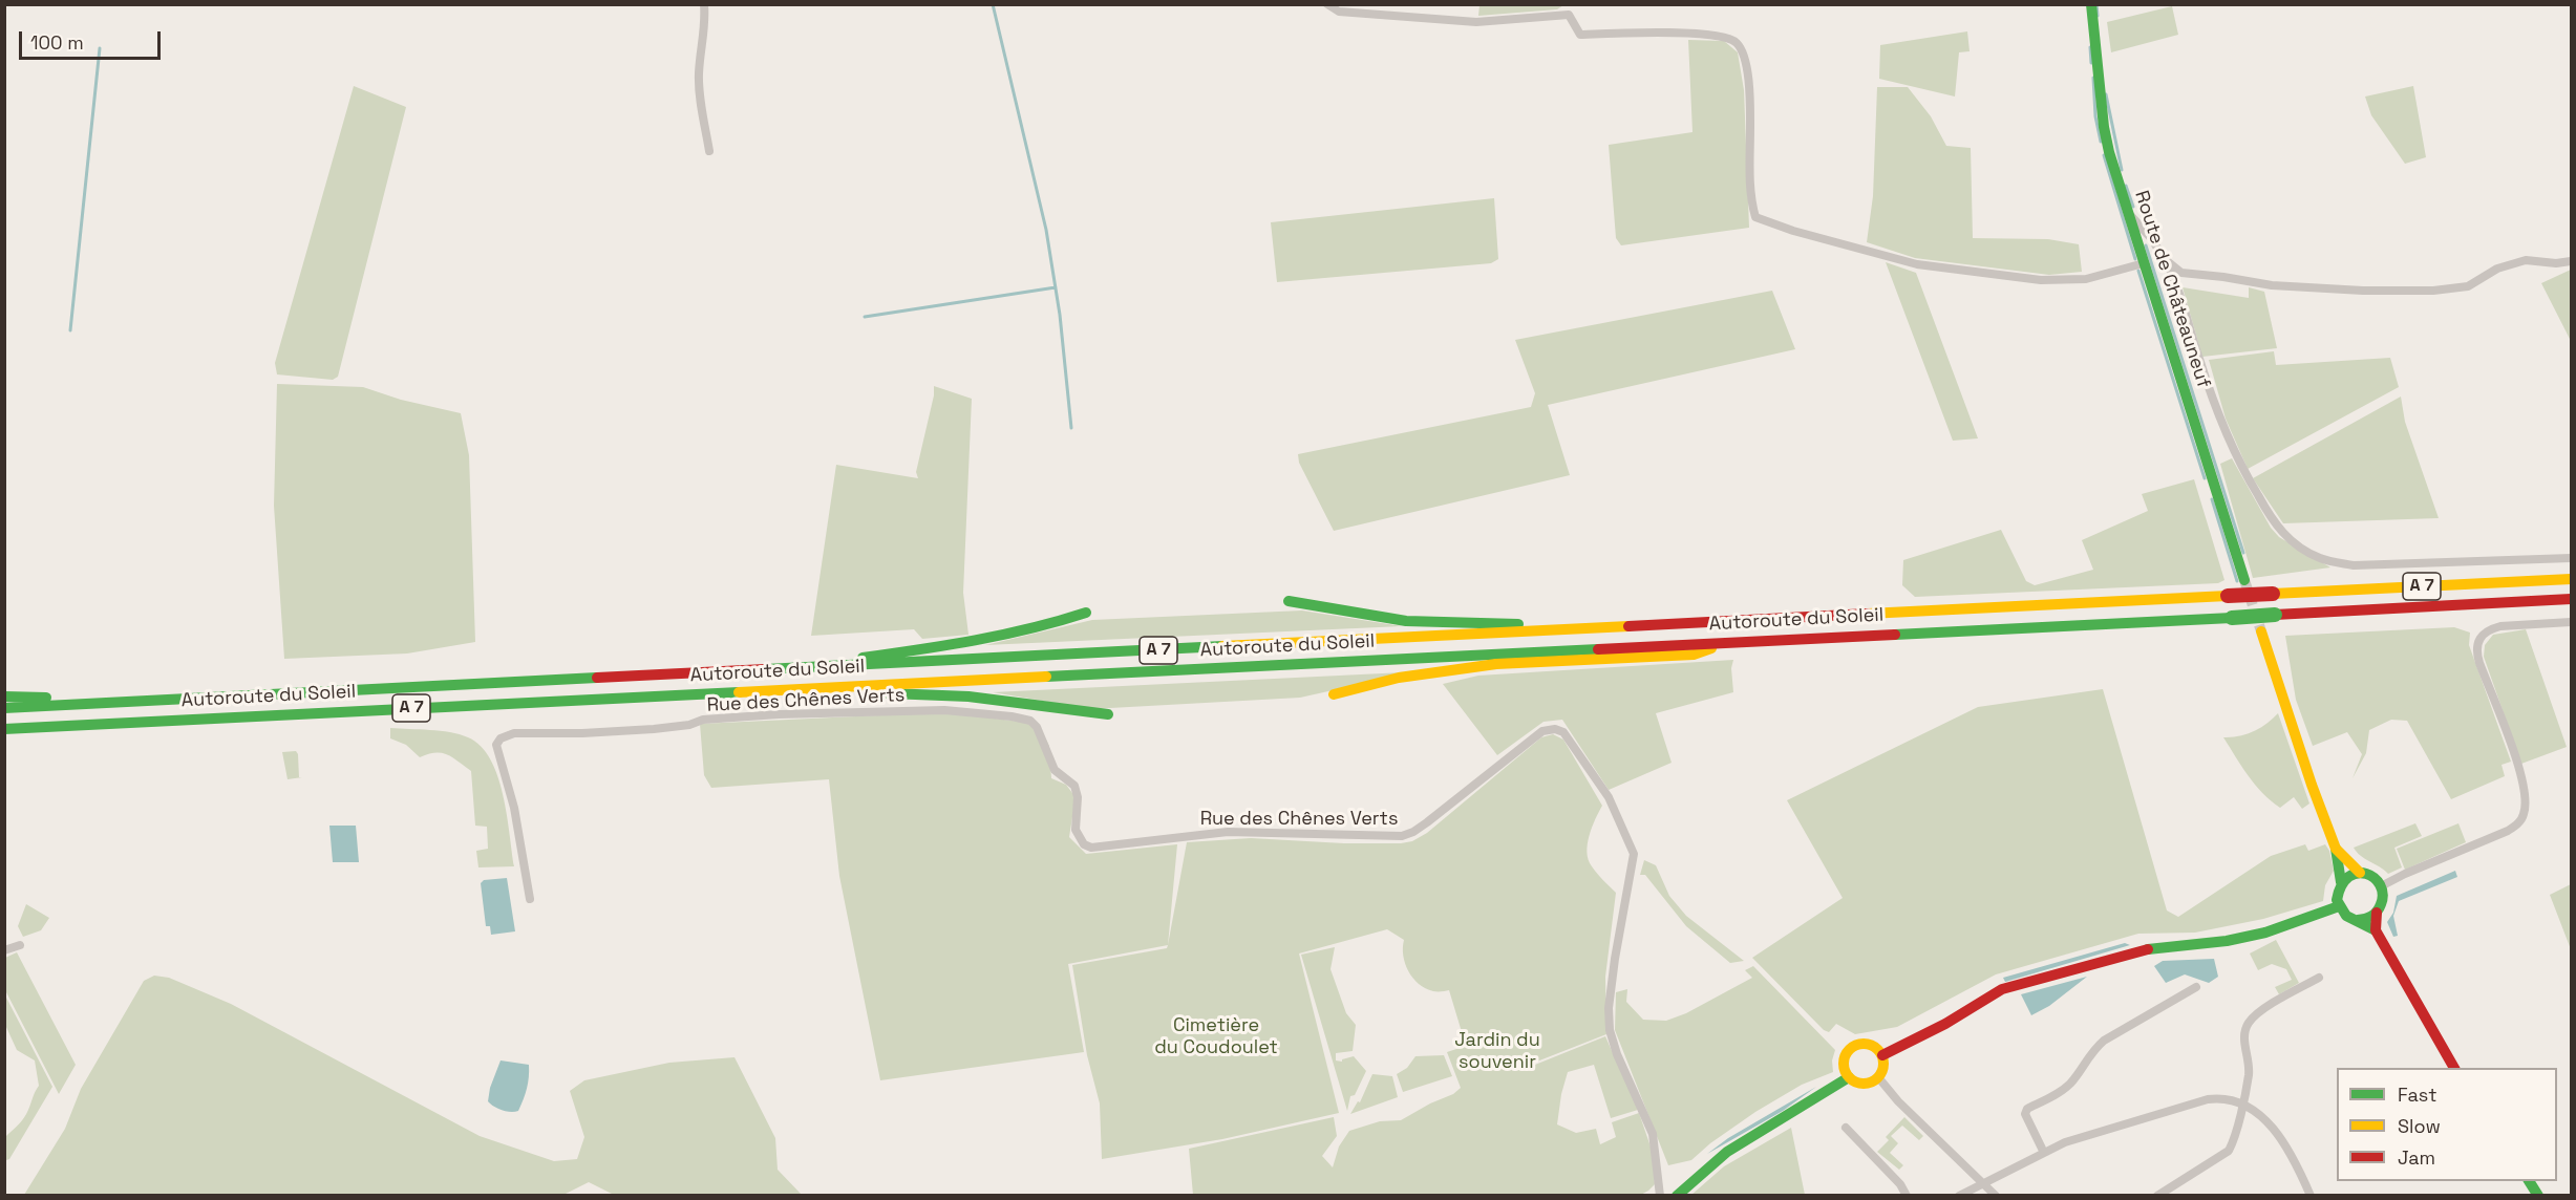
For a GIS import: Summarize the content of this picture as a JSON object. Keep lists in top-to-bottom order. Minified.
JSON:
{"streets":{"main road":["Route de Châteauneuf","A 7","Autoroute du Soleil"],"street":["Rue des Chênes Verts"]},"parks":["Cimetière du Coudoulet","Jardin du souvenir"],"legend":["Fast","Slow","Jam"],"scale_bar":"100 m"}
